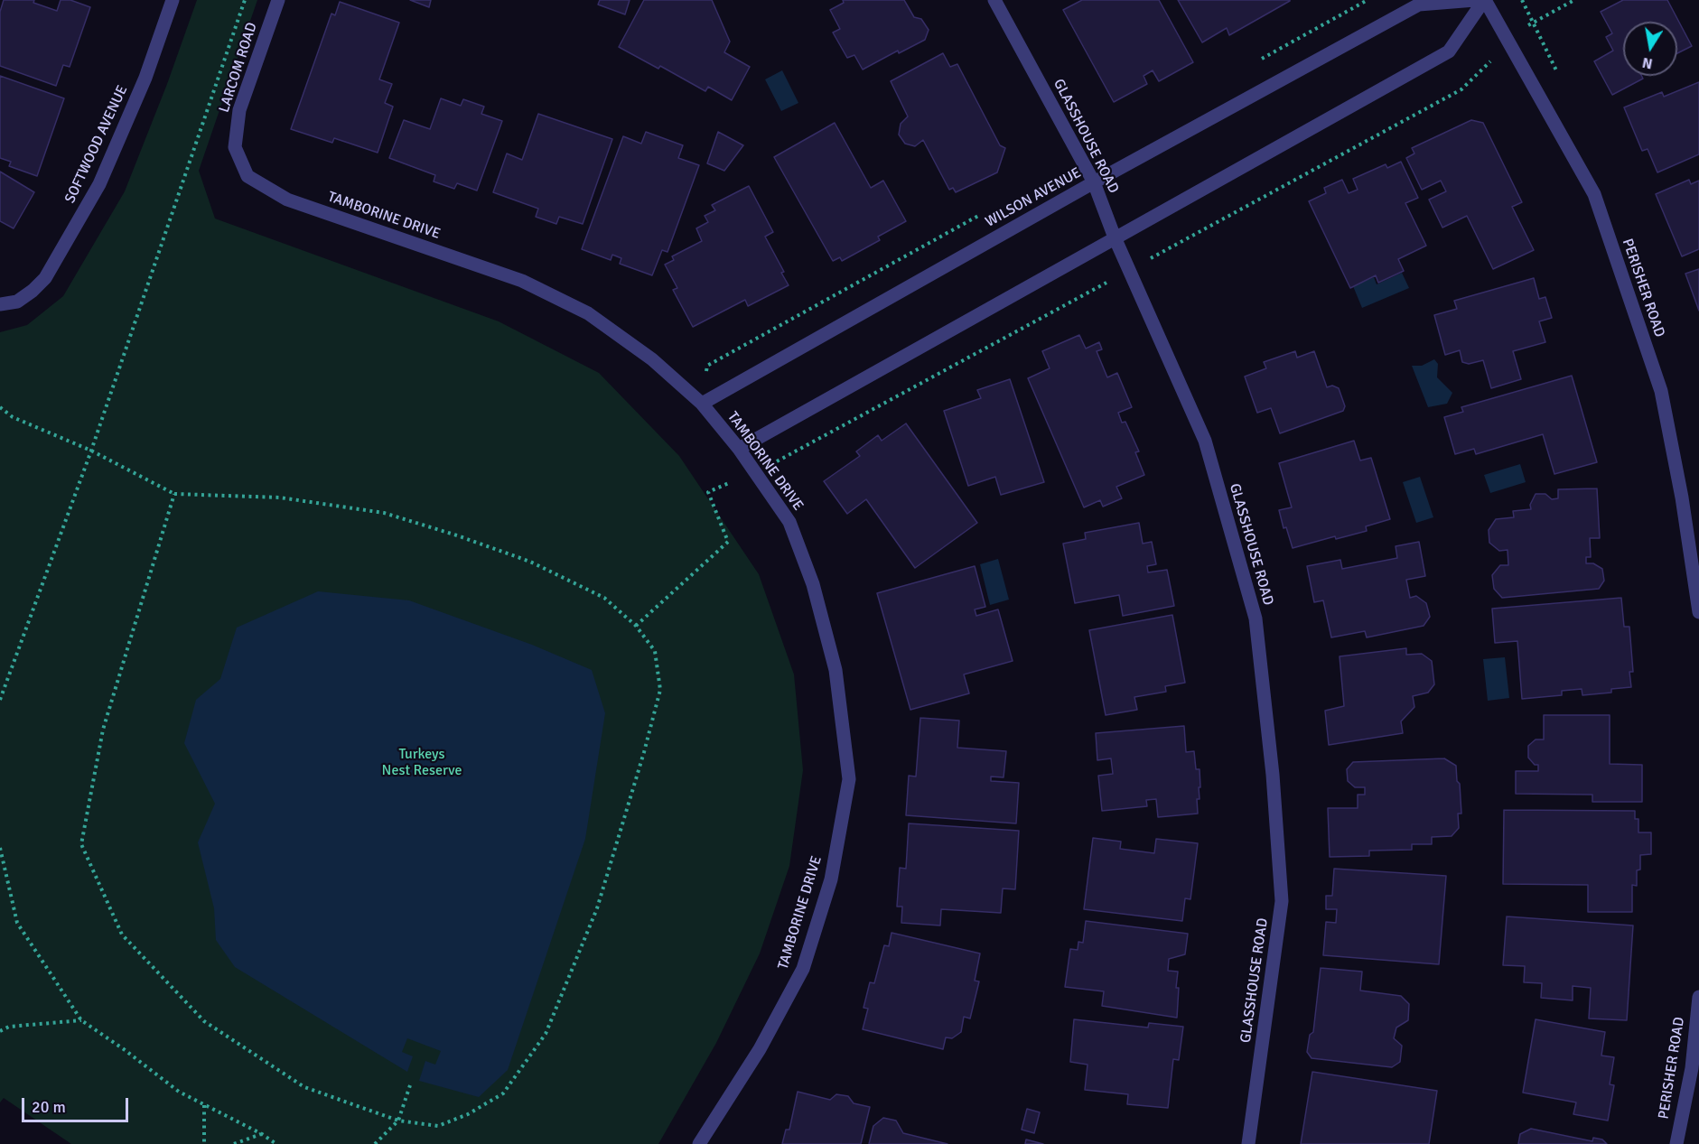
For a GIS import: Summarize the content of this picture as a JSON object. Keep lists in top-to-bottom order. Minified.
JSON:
{"streets":{"street":["LARCOM ROAD","GLASSHOUSE ROAD","SOFTWOOD AVENUE","WILSON AVENUE","TAMBORINE DRIVE","PERISHER ROAD"]},"crossings":[["LARCOM ROAD","TAMBORINE DRIVE"],["GLASSHOUSE ROAD","WILSON AVENUE"],["WILSON AVENUE","TAMBORINE DRIVE"]],"parks":["Turkeys Nest Reserve"],"scale_bar":"20 m","north":"bottom"}
